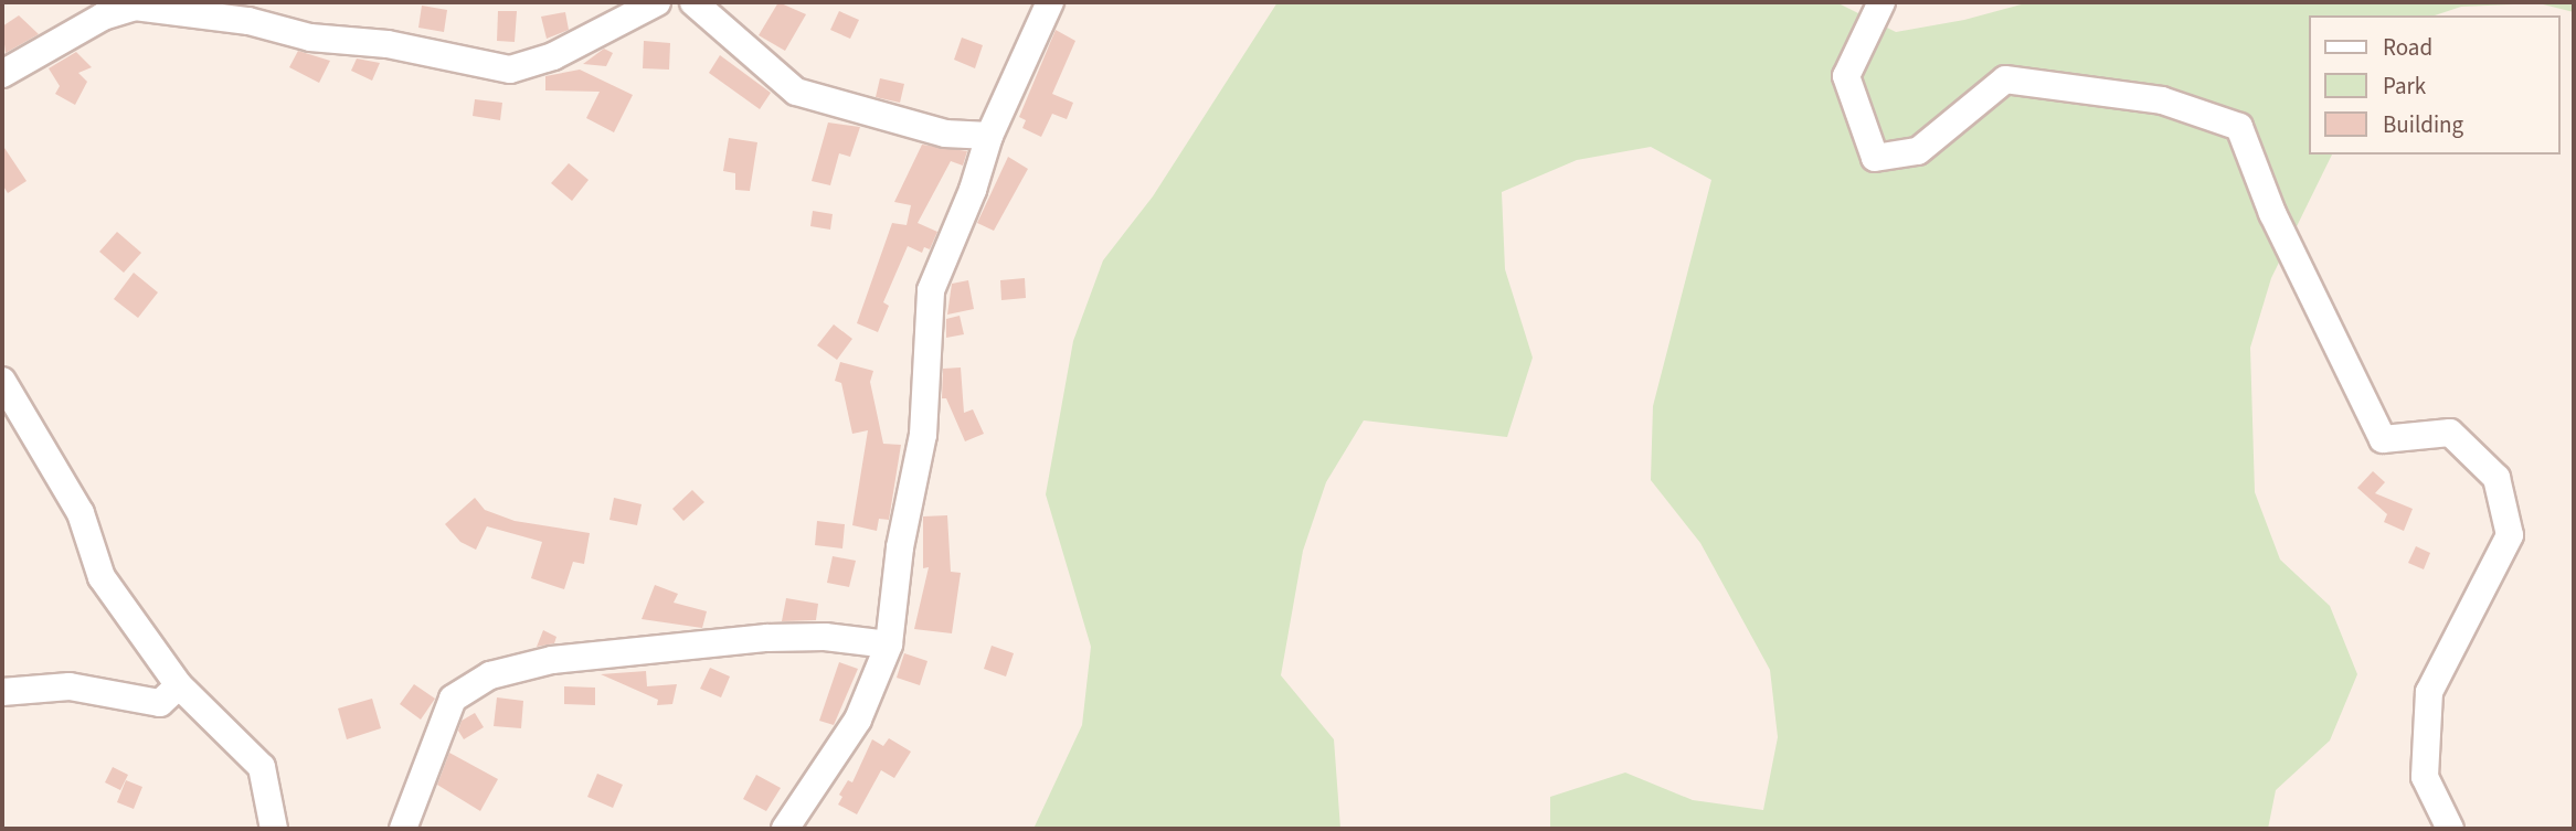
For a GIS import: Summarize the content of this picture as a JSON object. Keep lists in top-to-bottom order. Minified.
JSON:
{"legend":["Road","Park","Building"]}
